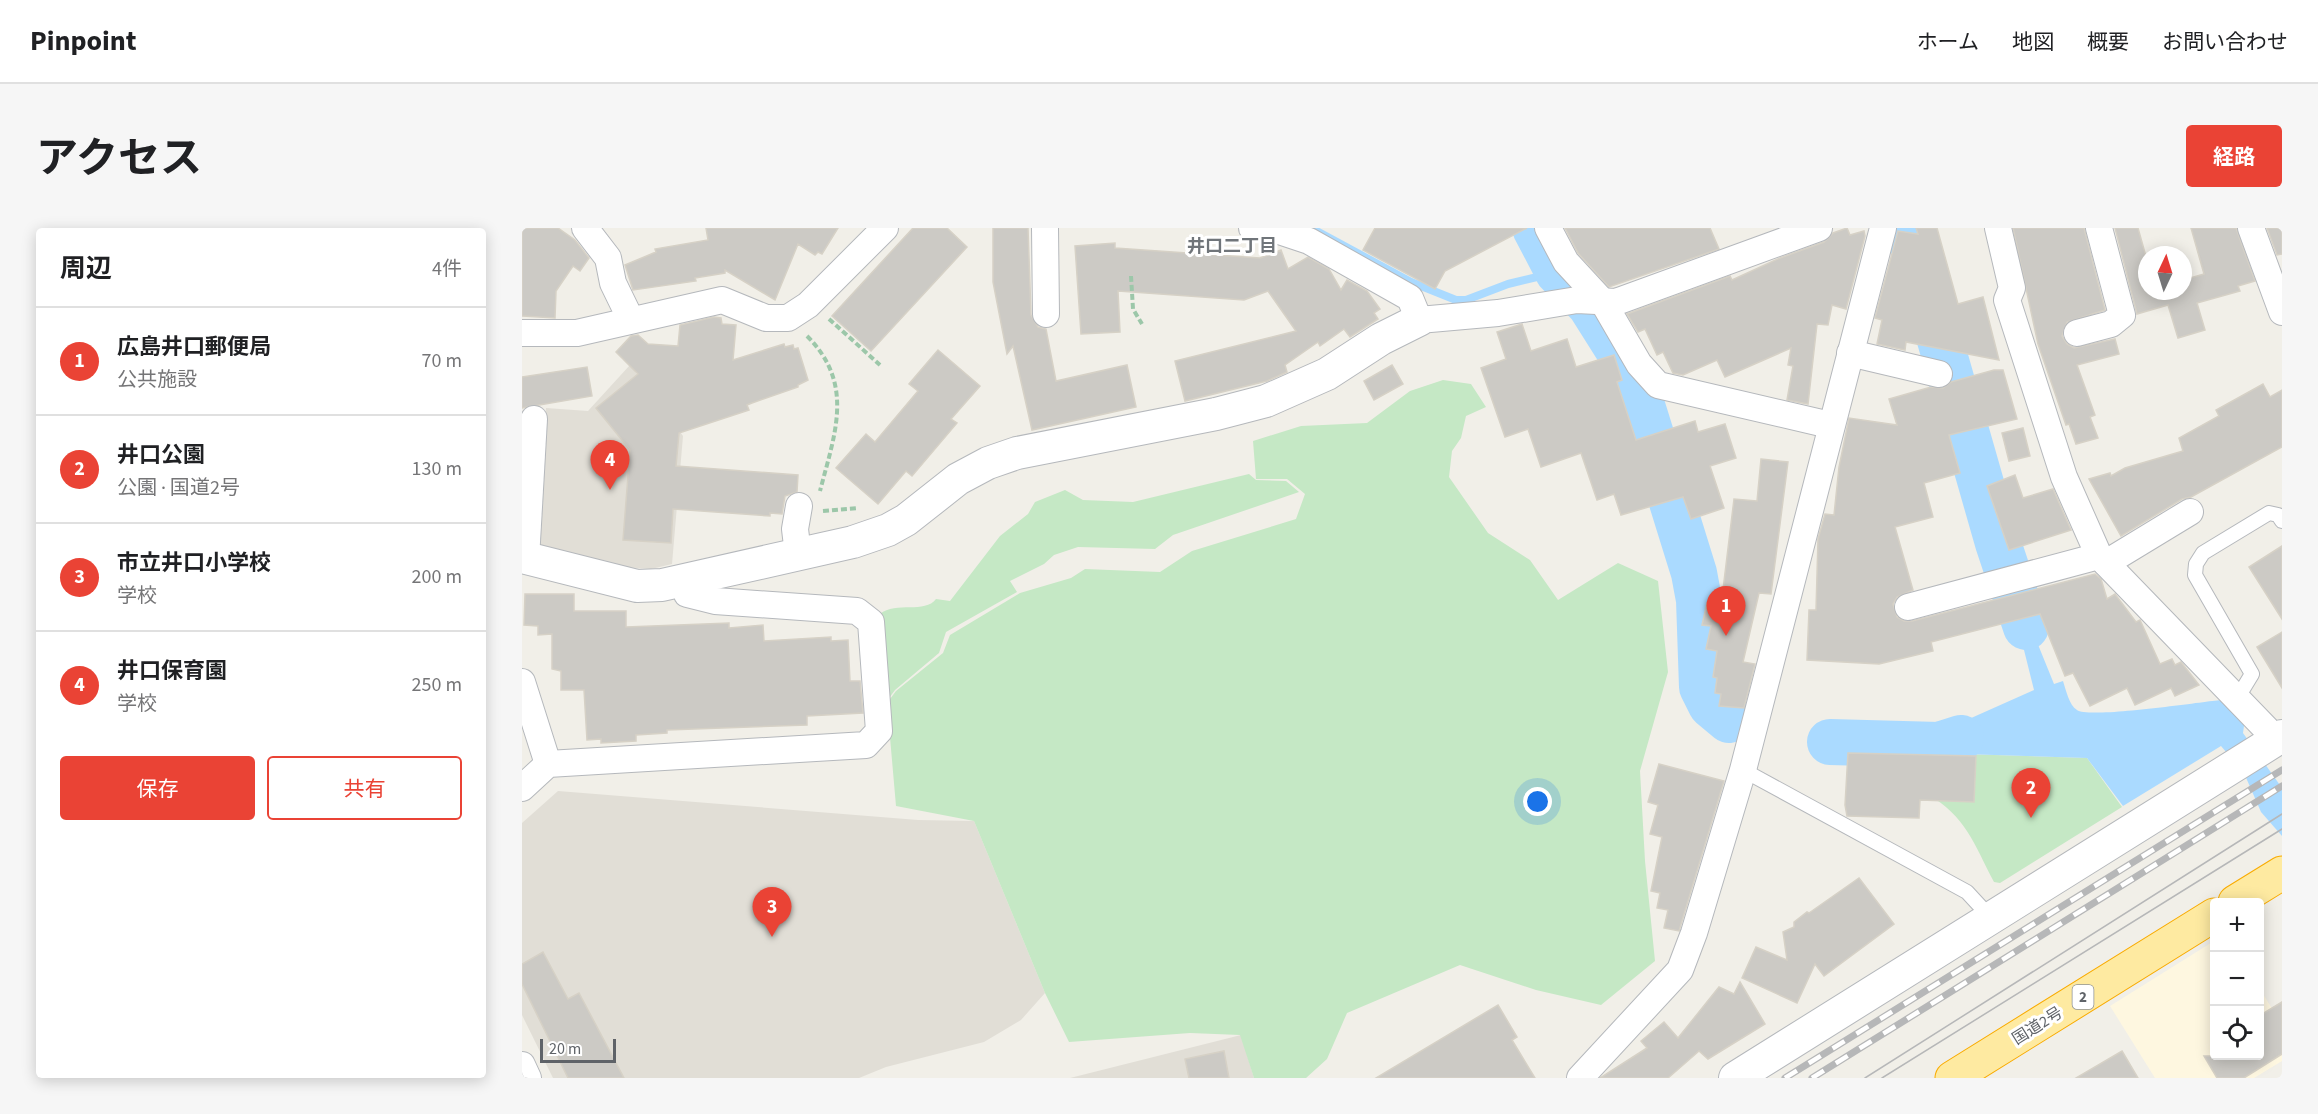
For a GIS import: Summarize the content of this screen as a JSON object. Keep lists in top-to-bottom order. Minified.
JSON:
{"streets":{"highway":["2","国道2号"]},"districts":["井口二丁目"],"scale_bar":"20 m","north":"top","page":{"header":"Pinpoint","nav":["ホーム","地図","概要","お問い合わせ"],"title":"アクセス","buttons":["経路",["保存","共有"]],"heading":["周辺","4件"],"list":[{"mark":"1","name":"広島井口郵便局","note":"公共施設","value":"70 m"},{"mark":"2","name":"井口公園","note":"公園 · 国道2号","value":"130 m"},{"mark":"3","name":"市立井口小学校","note":"学校","value":"200 m"},{"mark":"4","name":"井口保育園","note":"学校","value":"250 m"}],"pins":["4","1","2","3"],"map_buttons":["+","−"],"scale":"20 m"}}
